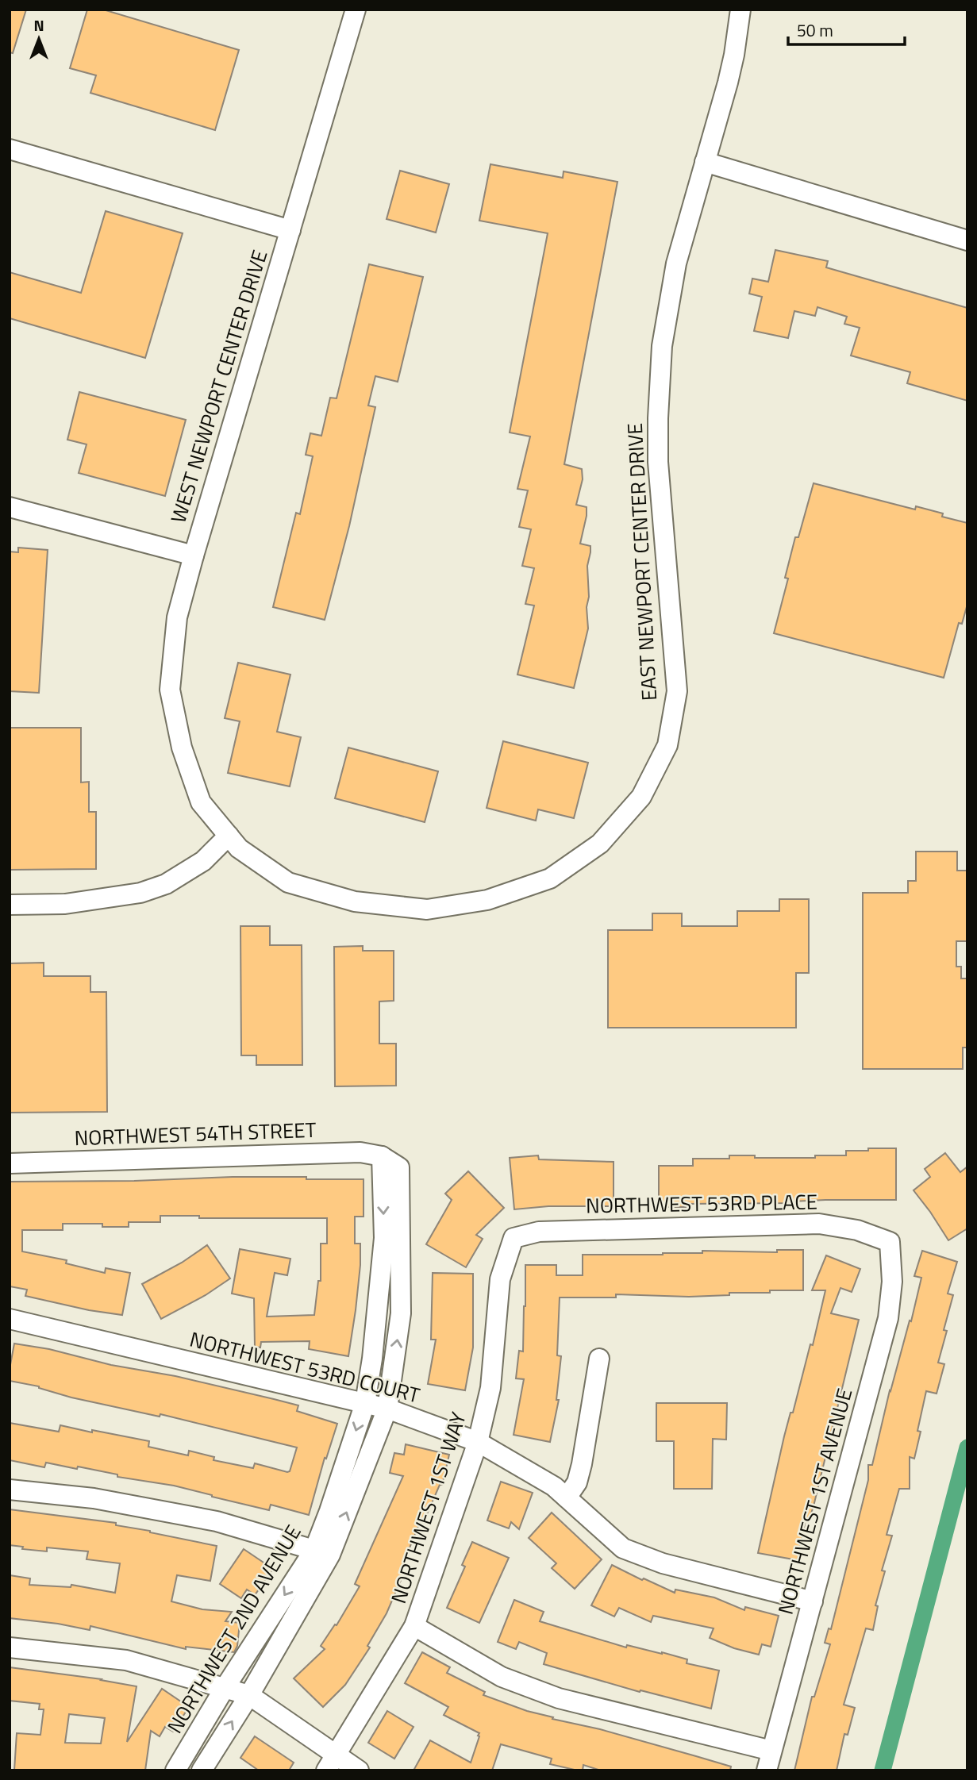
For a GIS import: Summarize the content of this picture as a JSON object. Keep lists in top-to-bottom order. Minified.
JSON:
{"streets":{"street":["WEST NEWPORT CENTER DRIVE","EAST NEWPORT CENTER DRIVE","NORTHWEST 54TH STREET","NORTHWEST 53RD PLACE","NORTHWEST 53RD COURT","NORTHWEST 1ST AVENUE","NORTHWEST 1ST WAY","NORTHWEST 2ND AVENUE"]},"crossings":[["WEST NEWPORT CENTER DRIVE","EAST NEWPORT CENTER DRIVE"],["NORTHWEST 54TH STREET","NORTHWEST 2ND AVENUE"],["NORTHWEST 53RD PLACE","NORTHWEST 1ST AVENUE"],["NORTHWEST 53RD PLACE","NORTHWEST 1ST WAY"],["NORTHWEST 53RD COURT","NORTHWEST 1ST AVENUE"],["NORTHWEST 53RD COURT","NORTHWEST 1ST WAY"],["NORTHWEST 53RD COURT","NORTHWEST 2ND AVENUE"]],"scale_bar":"50 m","north":"top"}
